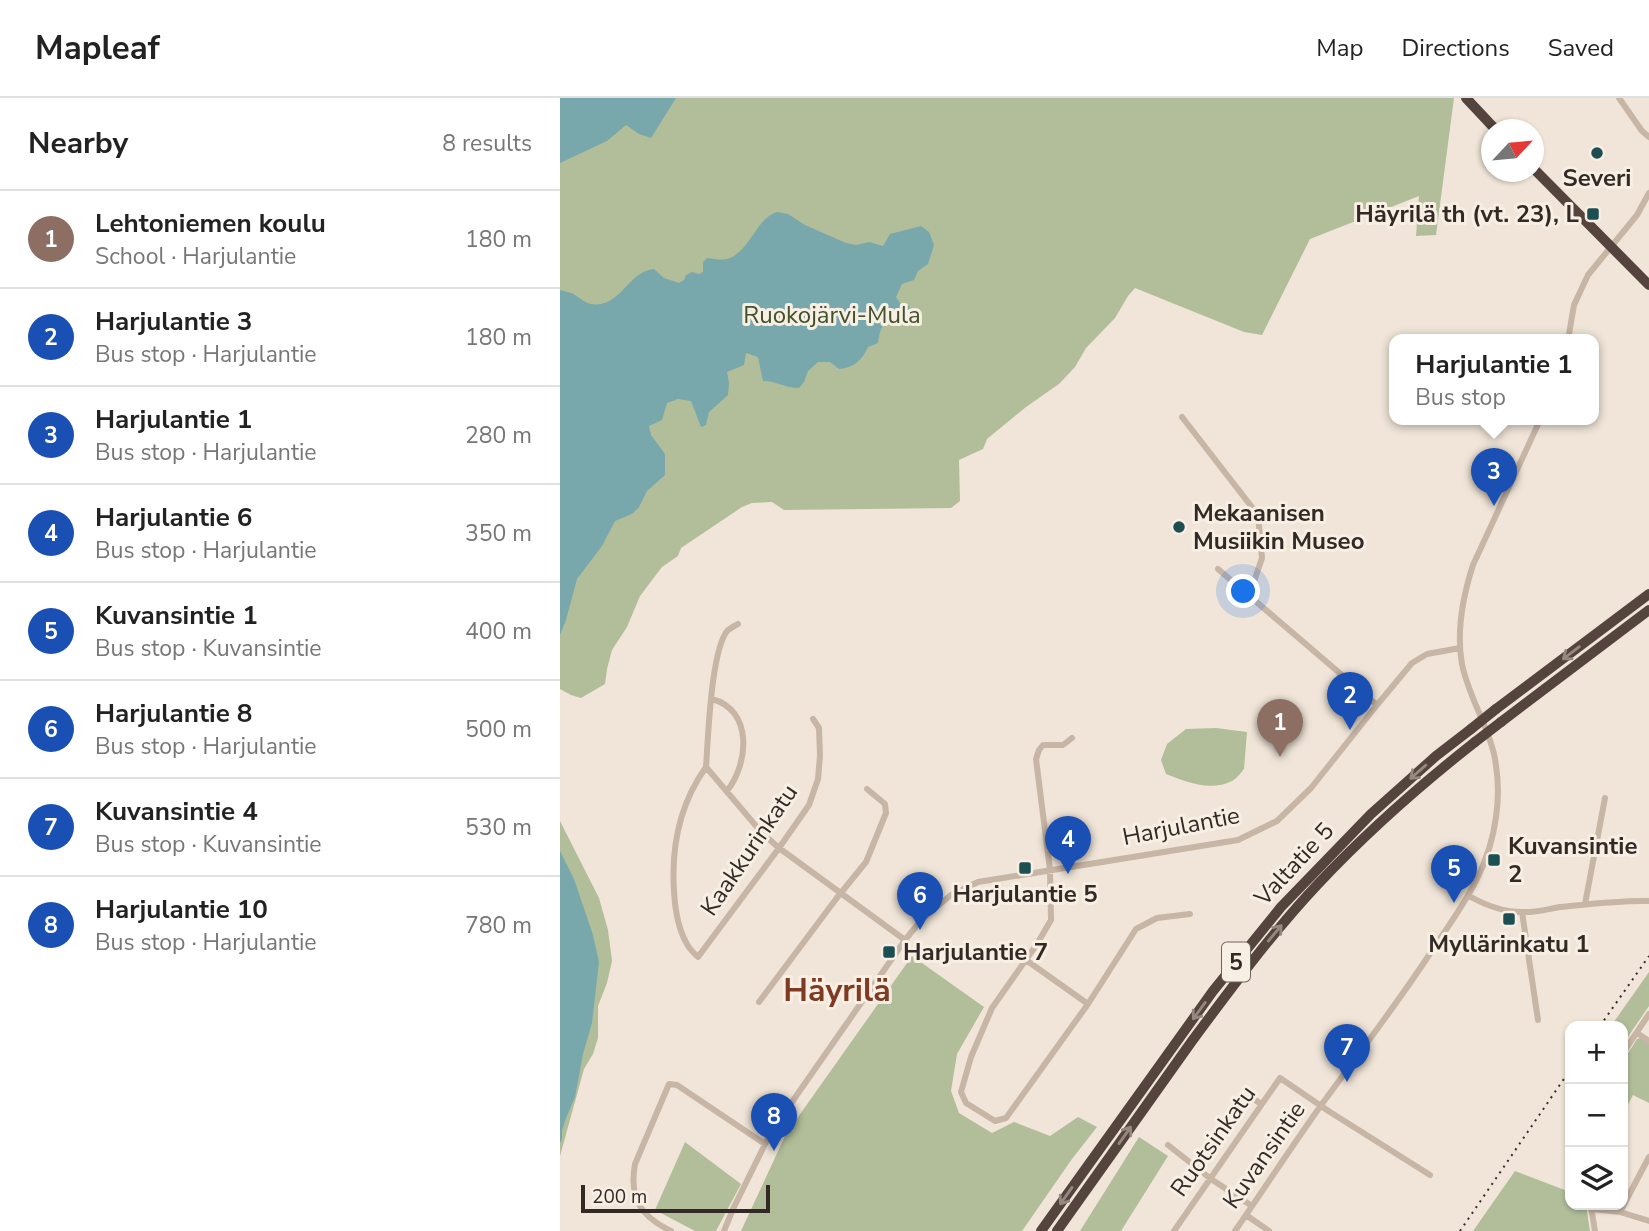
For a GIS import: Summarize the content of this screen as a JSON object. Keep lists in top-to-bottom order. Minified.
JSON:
{"streets":{"highway":["Valtatie 5","5"],"street":["Harjulantie","Kaakkurinkatu","Ruotsinkatu","Kuvansintie"]},"crossings":[["Harjulantie","Kuvansintie"],["Ruotsinkatu","Kuvansintie"]],"districts":["Häyrilä"],"parks":["Ruokojärvi-Mula"],"places":{"other":["Severi","Mekaanisen Musiikin Museo"],"transit":["Häyrilä th (vt. 23), L","Kuvansintie 2","Harjulantie 5","Myllärinkatu 1","Harjulantie 7"]},"scale_bar":"200 m","north":"top right","page":{"header":"Mapleaf","nav":["Map","Directions","Saved"],"heading":["Nearby","8 results"],"list":[{"mark":"1","name":"Lehtoniemen koulu","note":"School · Harjulantie","value":"180 m"},{"mark":"2","name":"Harjulantie 3","note":"Bus stop · Harjulantie","value":"180 m"},{"mark":"3","name":"Harjulantie 1","note":"Bus stop · Harjulantie","value":"280 m"},{"mark":"4","name":"Harjulantie 6","note":"Bus stop · Harjulantie","value":"350 m"},{"mark":"5","name":"Kuvansintie 1","note":"Bus stop · Kuvansintie","value":"400 m"},{"mark":"6","name":"Harjulantie 8","note":"Bus stop · Harjulantie","value":"500 m"},{"mark":"7","name":"Kuvansintie 4","note":"Bus stop · Kuvansintie","value":"530 m"},{"mark":"8","name":"Harjulantie 10","note":"Bus stop · Harjulantie","value":"780 m"}],"popup":["Harjulantie 1","Bus stop"],"pins":["3","2","1","4","5","6","7","8"],"map_buttons":["+","−"],"scale":"200 m"}}
